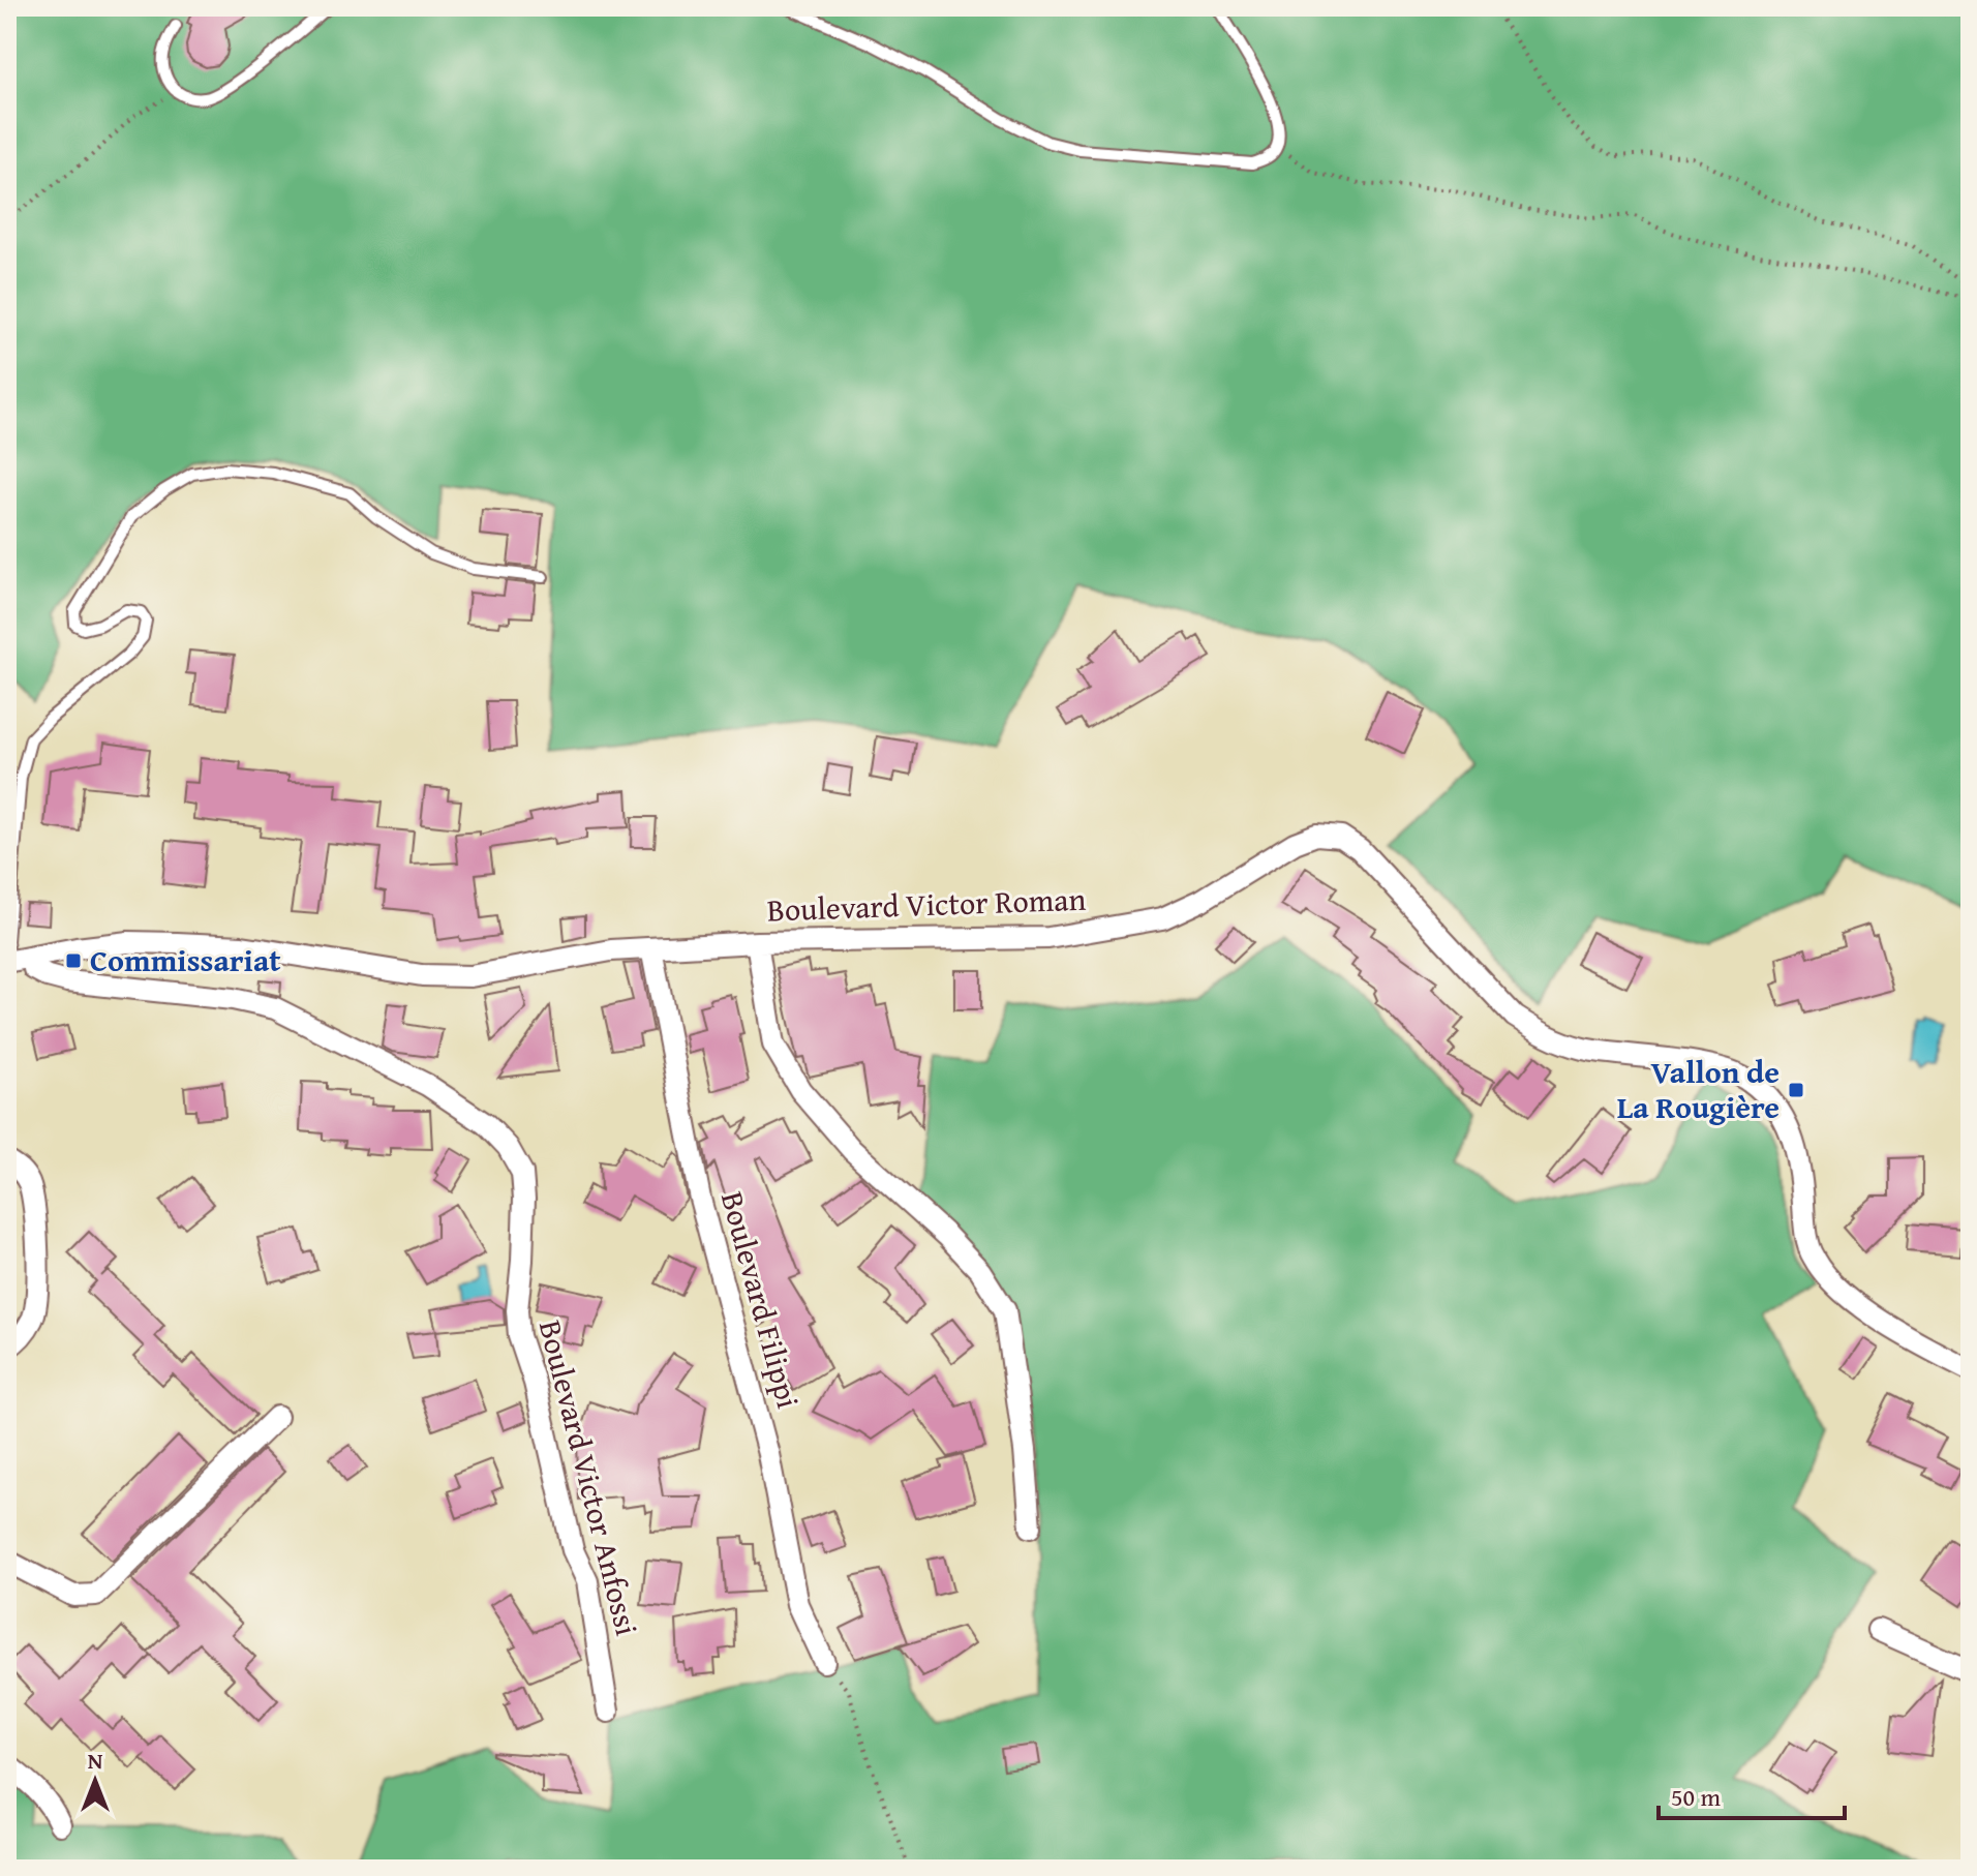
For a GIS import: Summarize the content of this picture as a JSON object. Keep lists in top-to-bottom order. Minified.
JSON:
{"streets":{"street":["Boulevard Victor Roman","Boulevard Filippi","Boulevard Victor Anfossi"]},"crossings":[["Boulevard Victor Roman","Boulevard Filippi"],["Boulevard Victor Roman","Boulevard Victor Anfossi"]],"places":{"transit":["Commissariat","Vallon de La Rougière"]},"scale_bar":"50 m","north":"top"}
